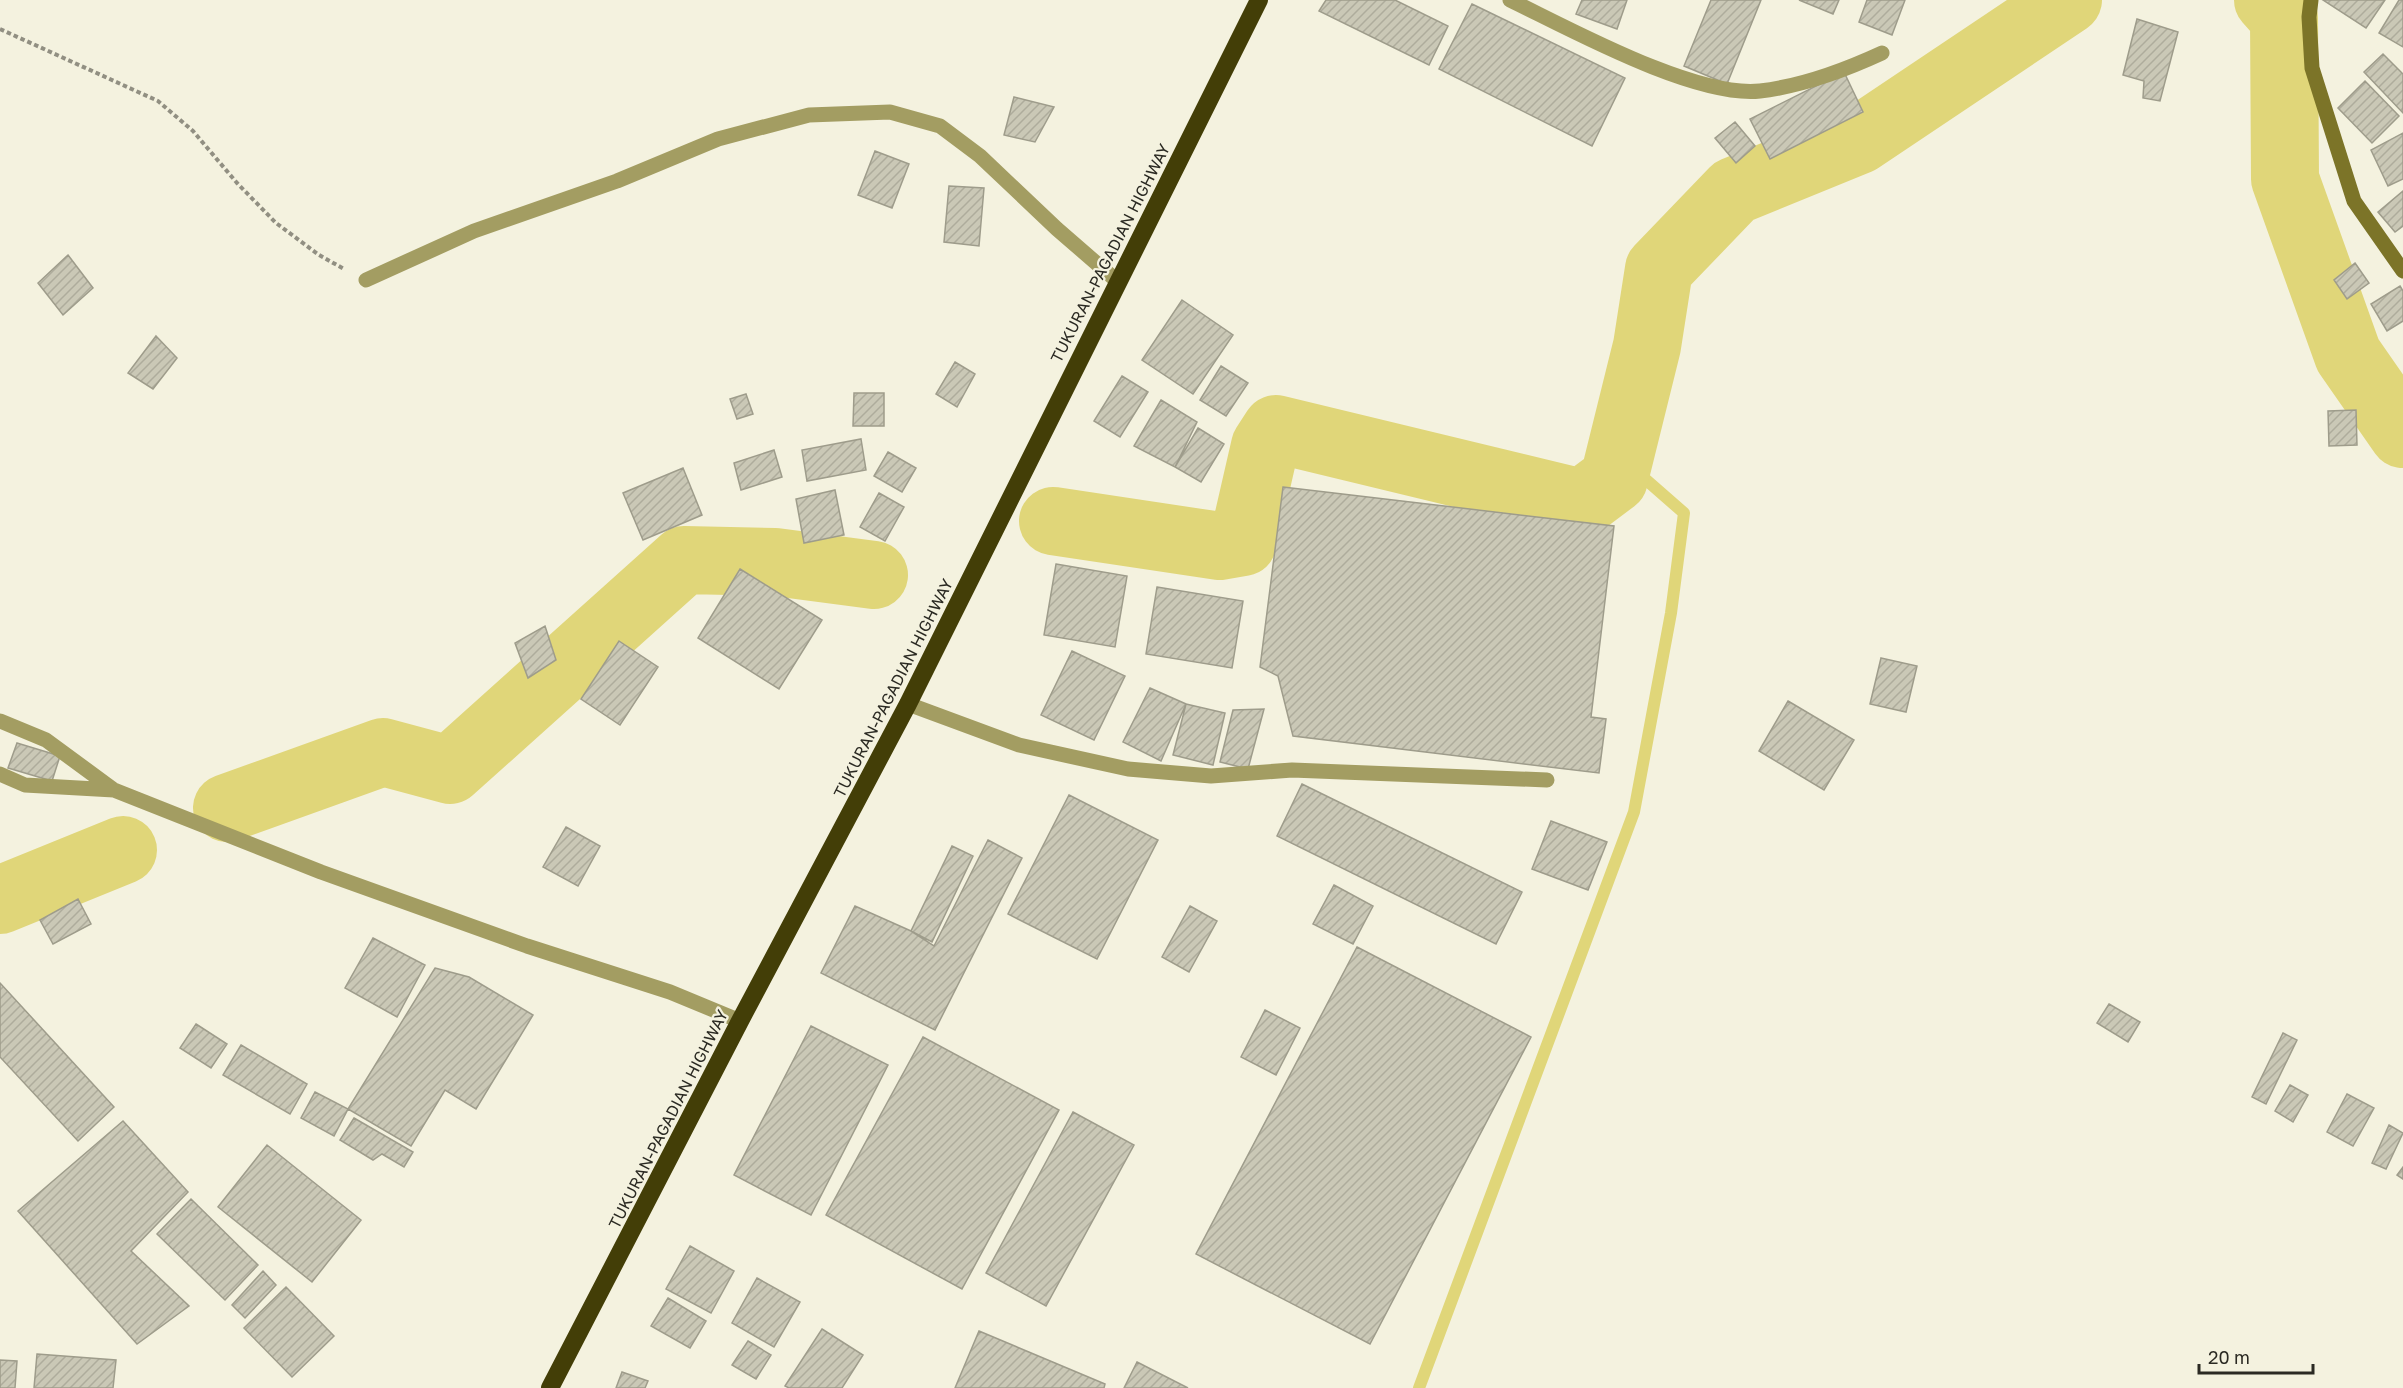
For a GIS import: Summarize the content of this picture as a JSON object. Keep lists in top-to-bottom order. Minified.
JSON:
{"streets":{"highway":["TUKURAN-PAGADIAN HIGHWAY"]},"scale_bar":"20 m"}
